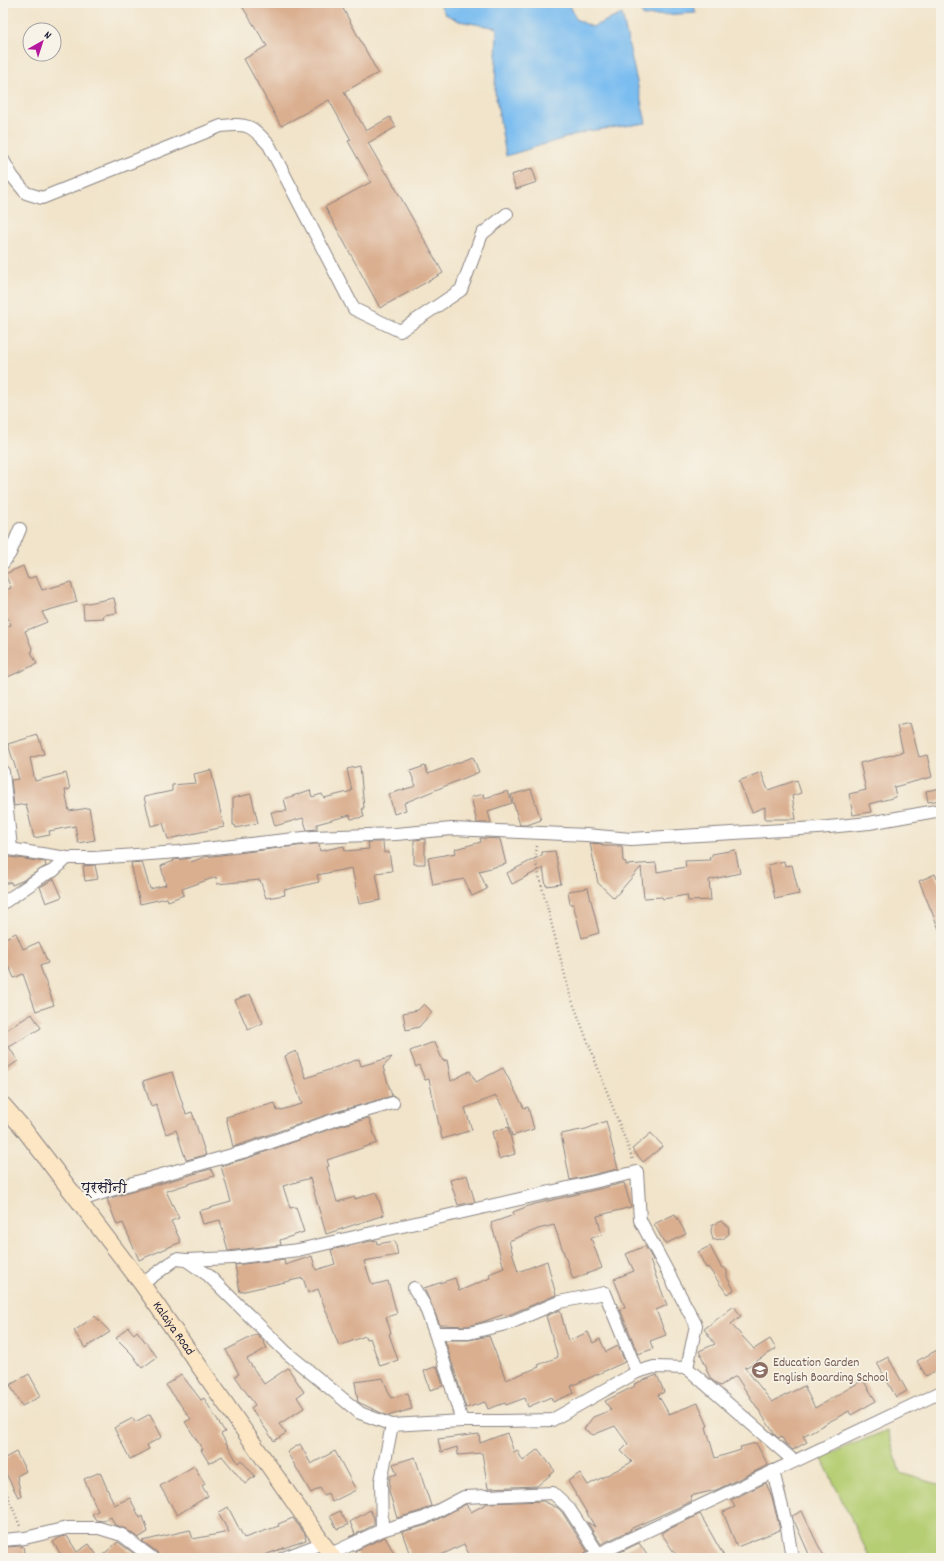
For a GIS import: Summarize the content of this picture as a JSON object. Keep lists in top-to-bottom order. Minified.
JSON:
{"streets":{"main road":["Kalaiya Road"]},"districts":["प्रसौनी"],"places":{"school or university":["Education Garden English Boarding School"]},"north":"top right"}
